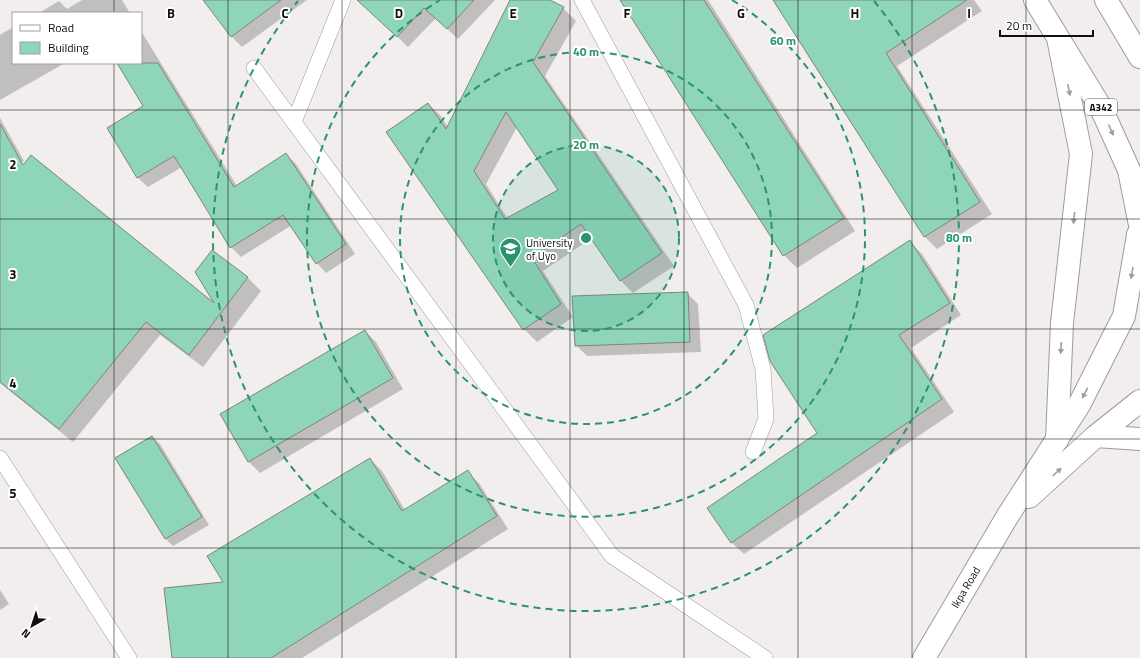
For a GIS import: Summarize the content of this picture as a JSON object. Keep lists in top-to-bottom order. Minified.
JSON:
{"streets":{"main road":["A342","Ikpa Road"]},"places":{"school or university":["University of Uyo"]},"legend":["Road","Building"],"scale_bar":"20 m","north":"bottom left","grid":{"columns":["B","C","D","E","F","G","H","I"],"rows":["2","3","4","5"]},"rings":["60 m","40 m","20 m","80 m"]}
